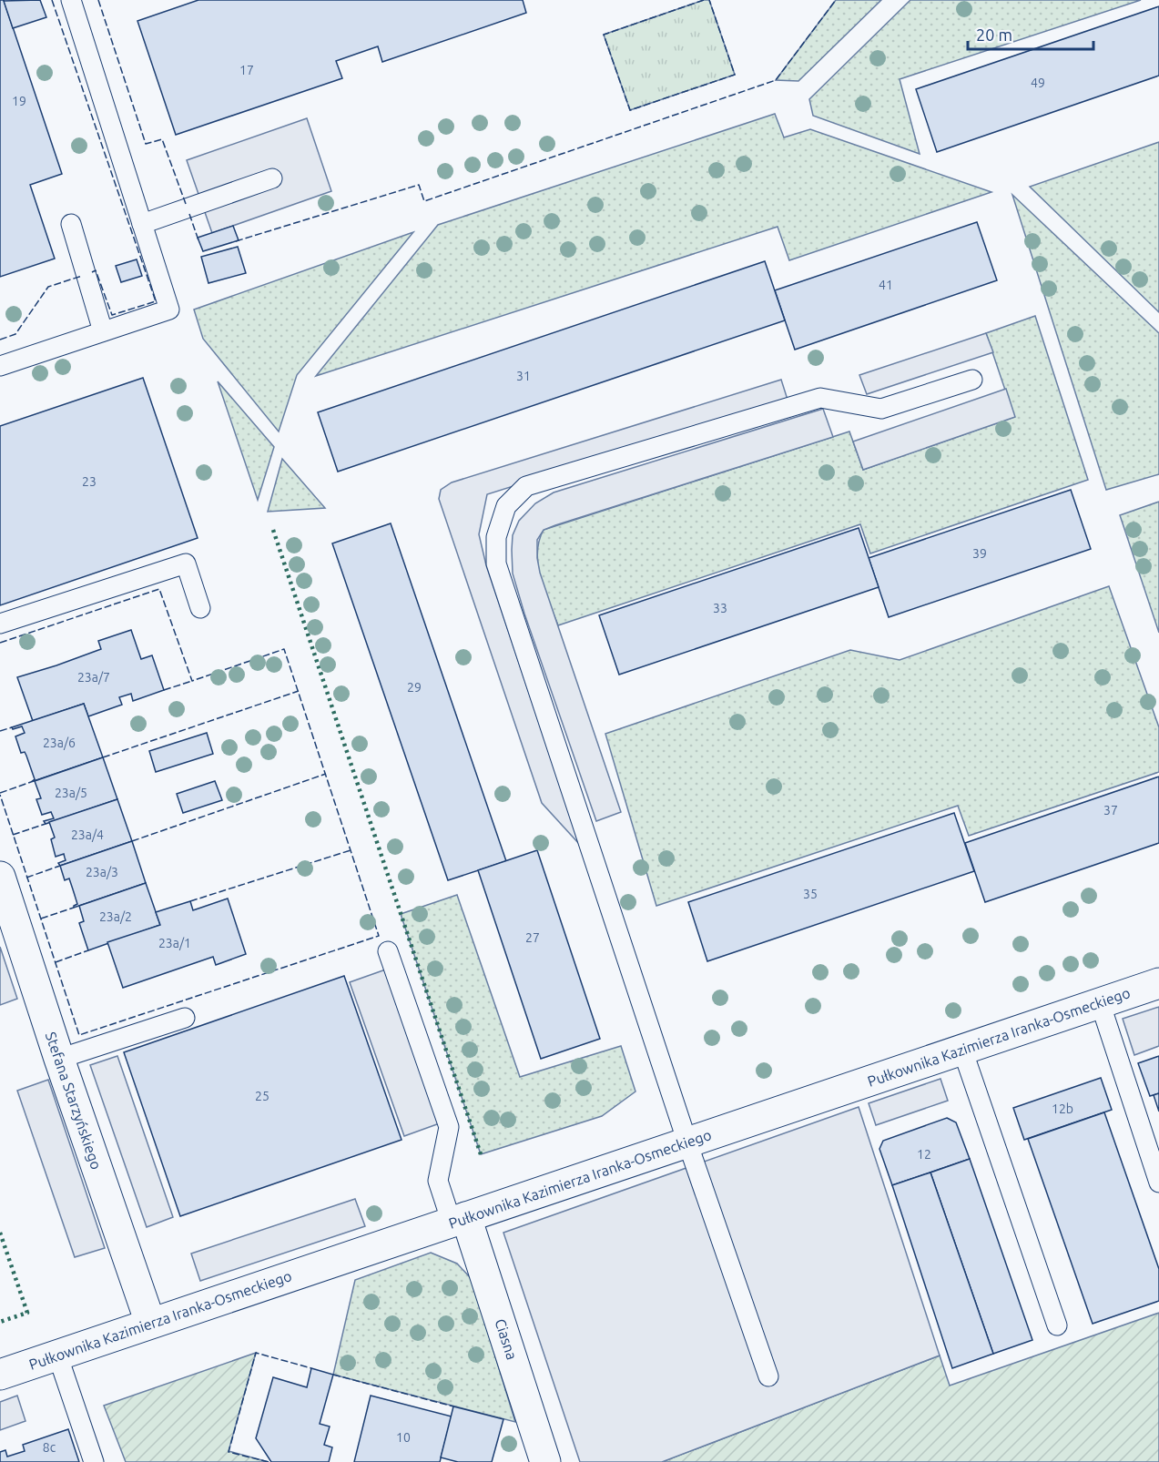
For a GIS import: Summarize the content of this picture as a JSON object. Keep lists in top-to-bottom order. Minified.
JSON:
{"streets":{"street":["Pułkownika Kazimierza Iranka-Osmeckiego","Stefana Starzyńskiego","Ciasna"]},"crossings":[["Pułkownika Kazimierza Iranka-Osmeckiego","Stefana Starzyńskiego"],["Pułkownika Kazimierza Iranka-Osmeckiego","Ciasna"]],"house_numbers":["17","49","19","41","31","23","39","33","23a/7","29","23a/6","23a/5","37","23a/4","23a/3","35","23a/2","27","23a/1","25","12b","12","10","8c"],"scale_bar":"20 m"}
